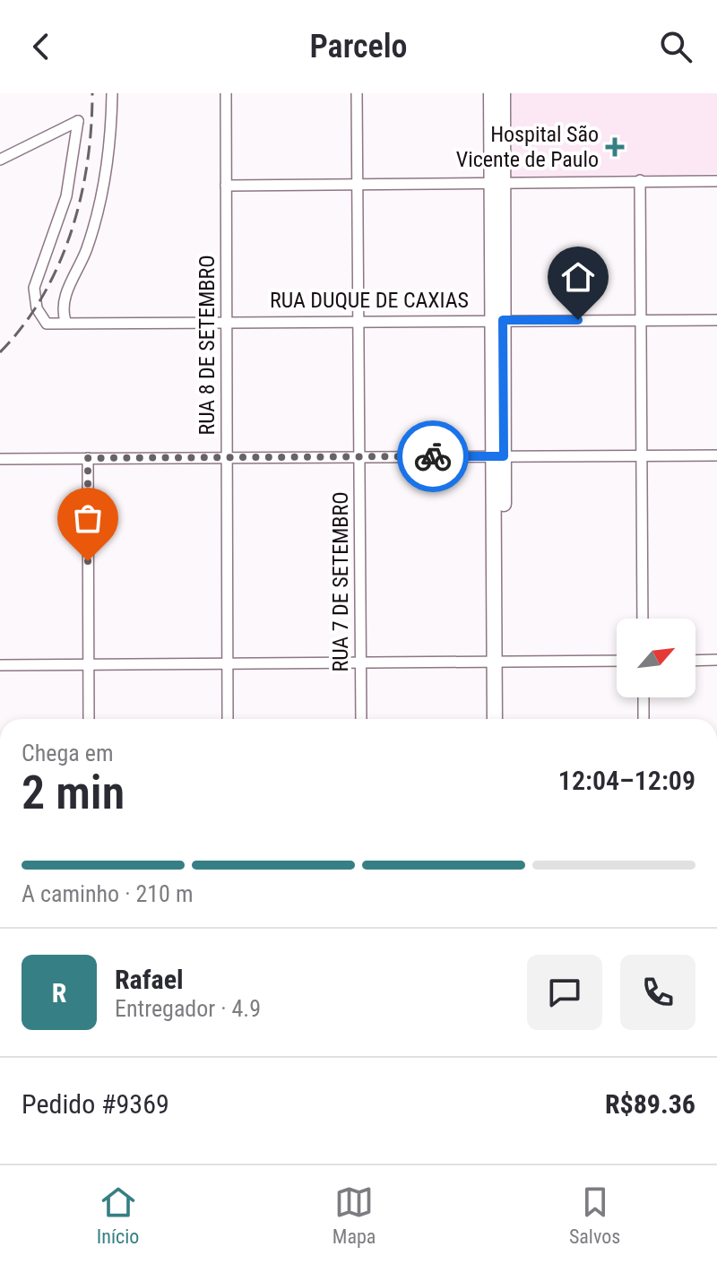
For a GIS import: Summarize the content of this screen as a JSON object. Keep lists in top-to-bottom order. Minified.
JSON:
{"streets":{"street":["RUA DUQUE DE CAXIAS","RUA 8 DE SETEMBRO","RUA 7 DE SETEMBRO"]},"crossings":[["RUA DUQUE DE CAXIAS","RUA 8 DE SETEMBRO"],["RUA DUQUE DE CAXIAS","RUA 7 DE SETEMBRO"]],"places":{"health":["Hospital São Vicente de Paulo"]},"north":"top right","page":{"header":"Parcelo","heading":["2 min","Chega em","12:04–12:09"],"panel":["Rafael","Entregador · 4.9","Pedido #9369","R$89.36"],"bar":"A caminho · 210 m","round":"R","tabs":["Início","Mapa","Salvos"]}}
